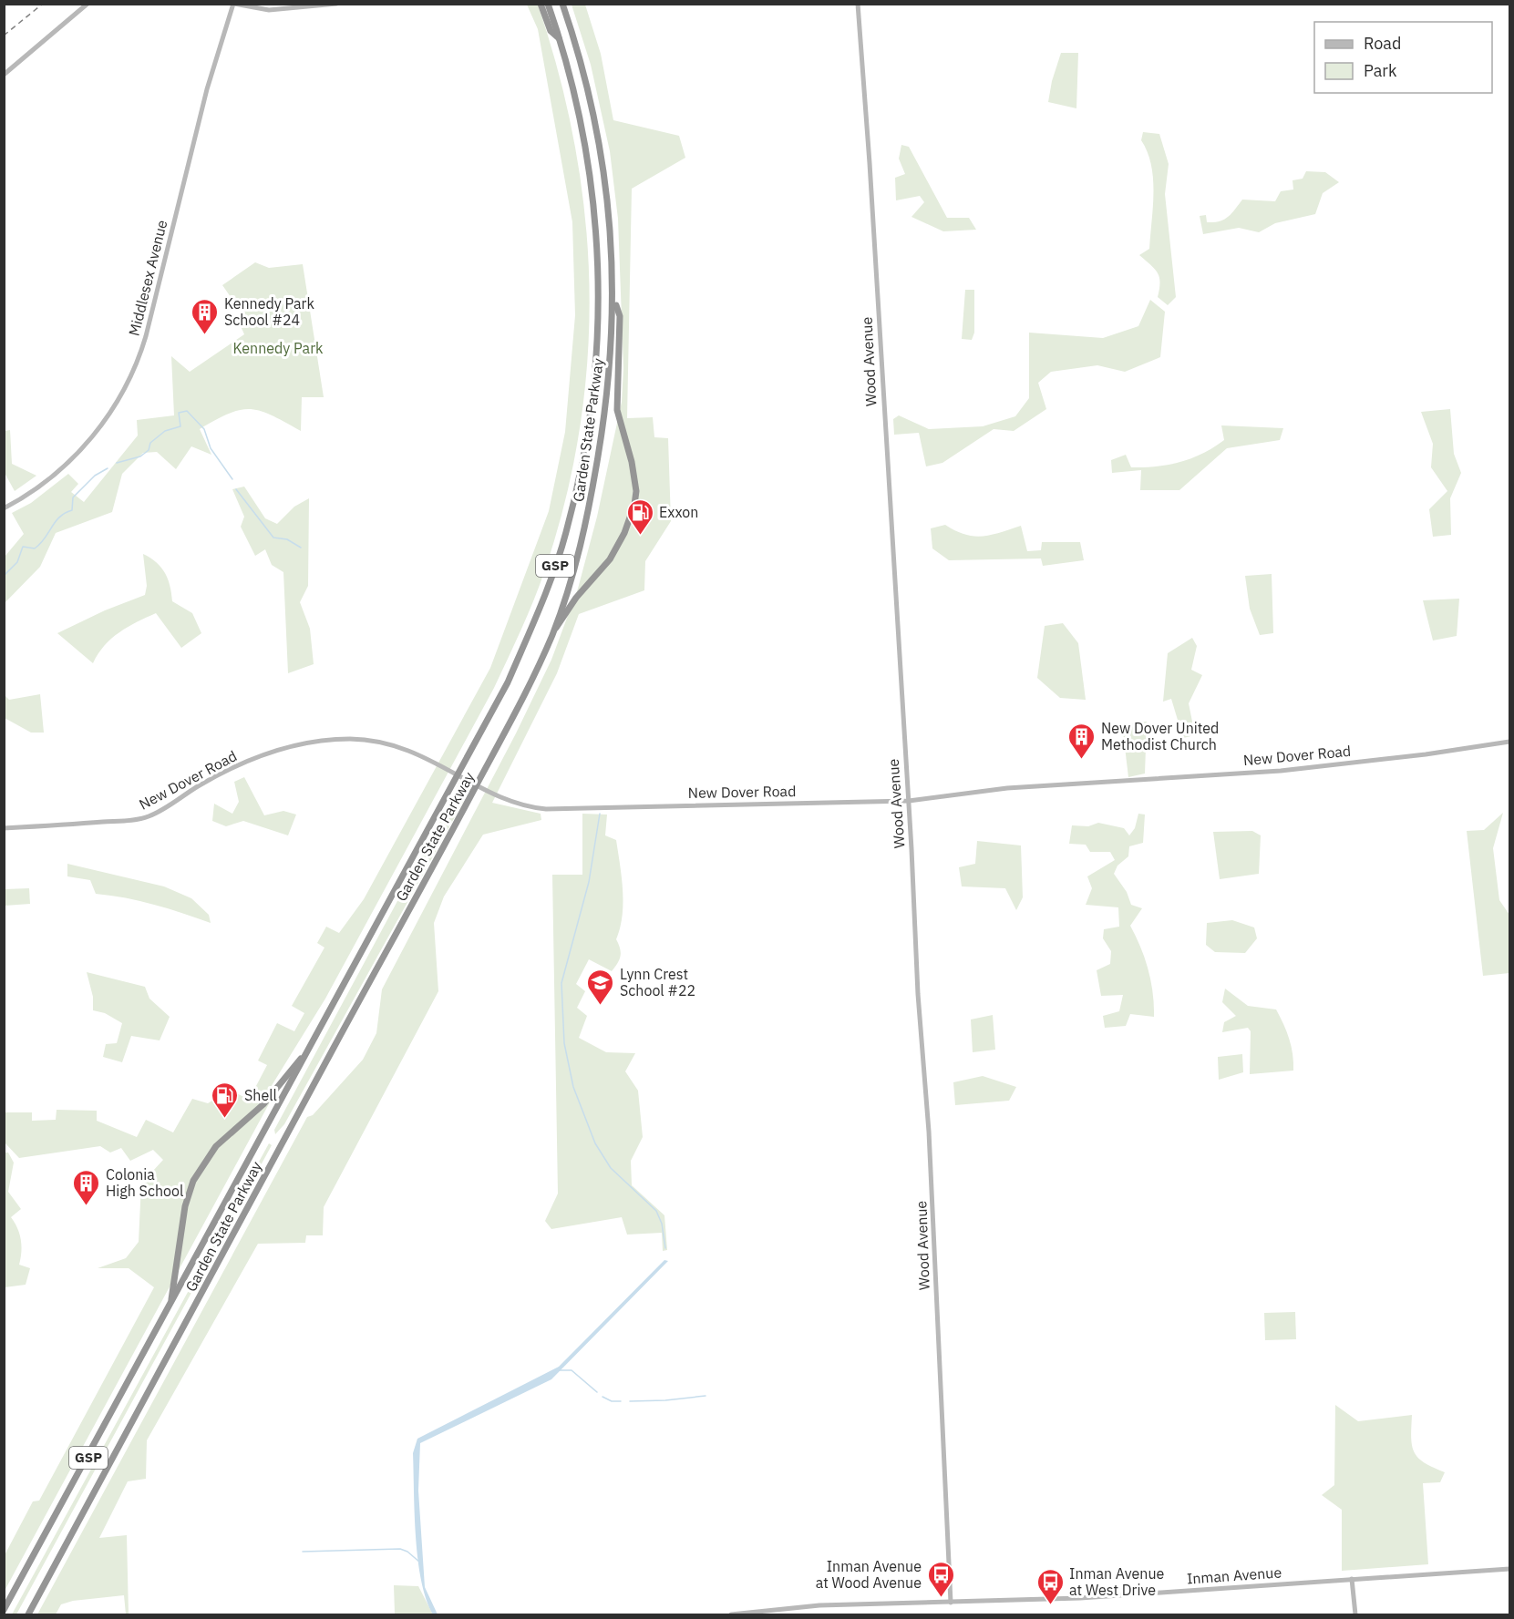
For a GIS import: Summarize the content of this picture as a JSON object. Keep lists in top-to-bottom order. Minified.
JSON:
{"streets":{"highway":["Garden State Parkway","GSP"],"street":["Middlesex Avenue","Wood Avenue","New Dover Road","Inman Avenue"]},"crossings":[["Wood Avenue","New Dover Road"],["Wood Avenue","Inman Avenue"]],"parks":["Kennedy Park"],"places":{"building":["Kennedy Park School #24","New Dover United Methodist Church","Colonia High School"],"fuel station":["Exxon","Shell"],"school or university":["Lynn Crest School #22"],"bus stop":["Inman Avenue at Wood Avenue","Inman Avenue at West Drive"]},"legend":["Road","Park"]}
